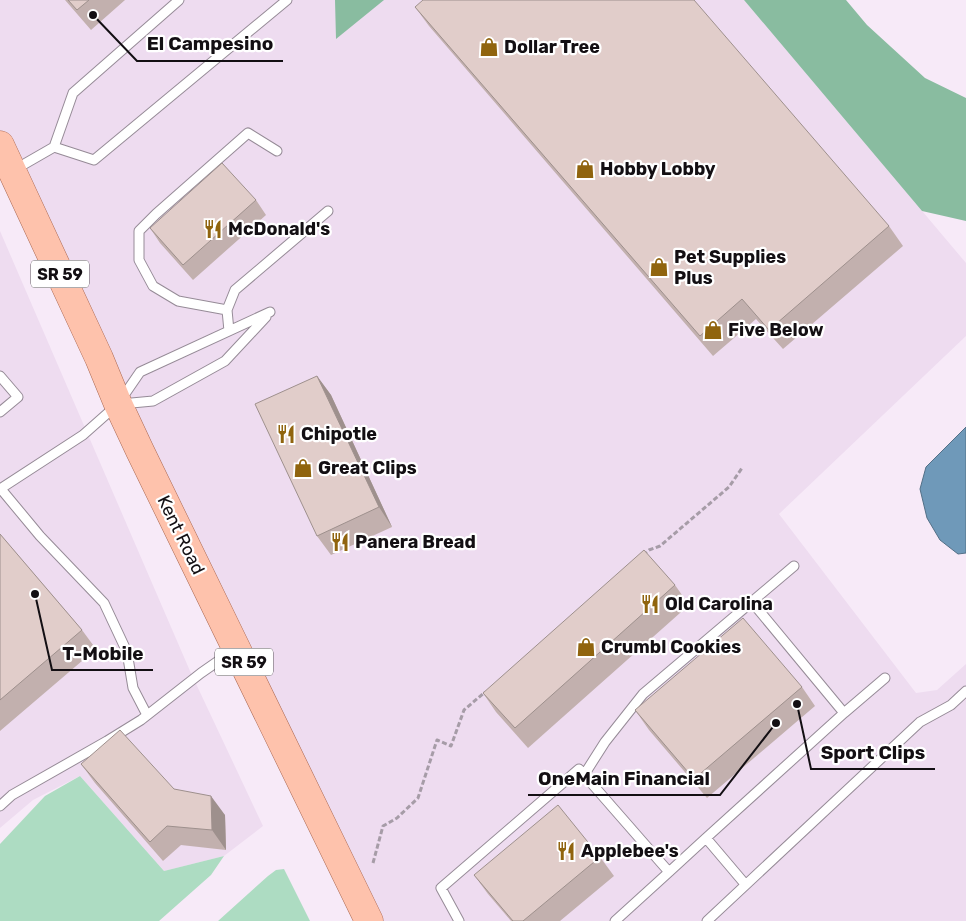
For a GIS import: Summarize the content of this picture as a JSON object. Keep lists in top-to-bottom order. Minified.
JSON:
{"streets":{"main road":["SR 59","Kent Road"]},"places":{"other":["El Campesino","T-Mobile","Sport Clips","OneMain Financial"],"shop":["Dollar Tree","Hobby Lobby","Pet Supplies Plus","Five Below","Great Clips","Crumbl Cookies"],"restaurant":["McDonald's","Chipotle","Panera Bread","Old Carolina","Applebee's"]}}
